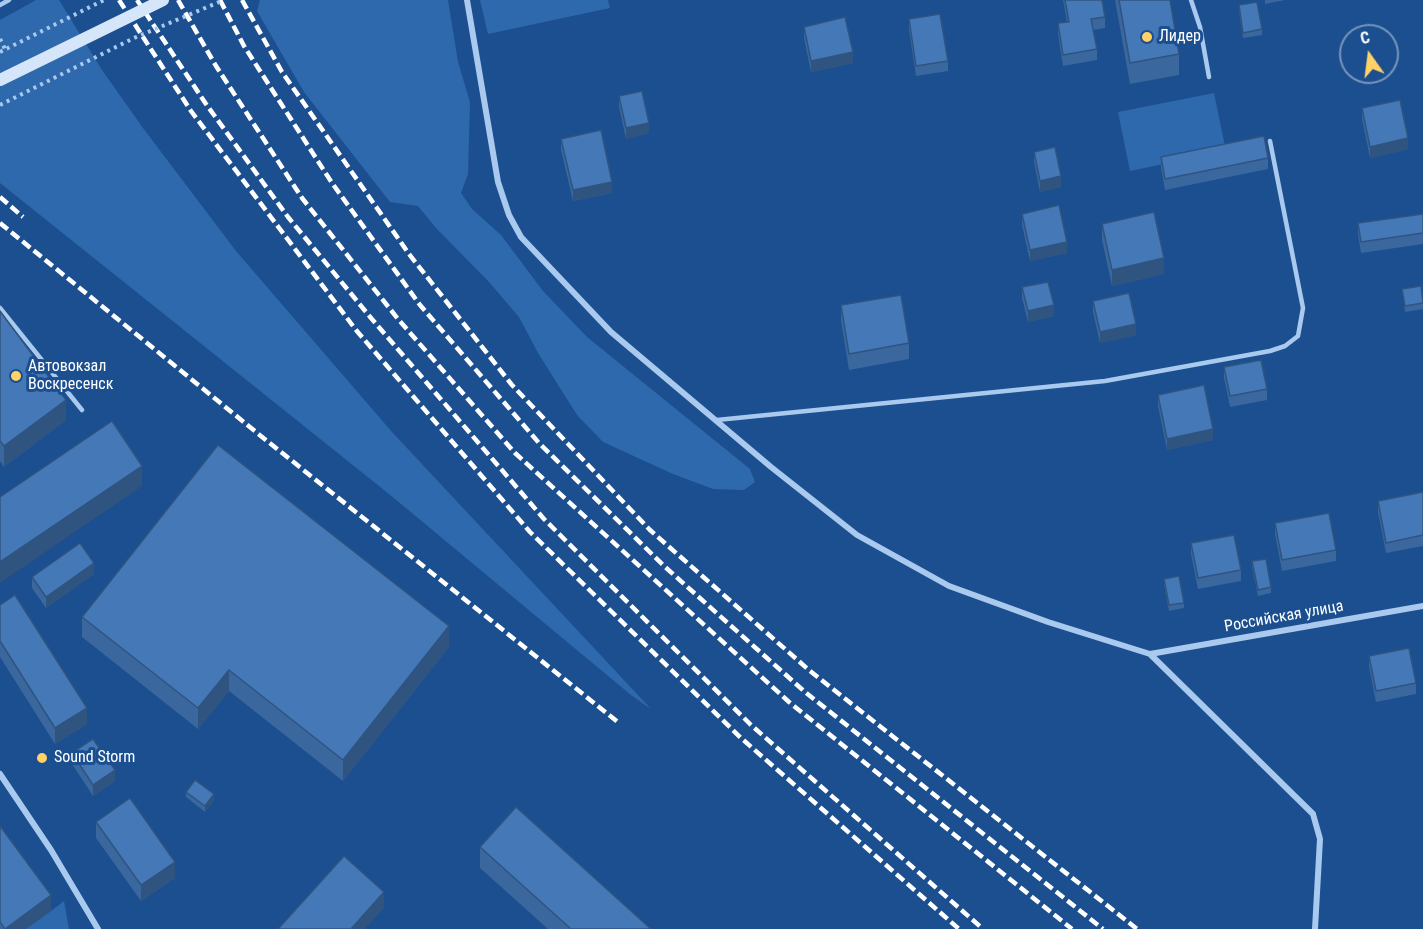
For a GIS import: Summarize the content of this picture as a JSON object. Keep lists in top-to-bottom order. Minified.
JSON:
{"streets":{"street":["Российская улица"]},"places":["Лидер","Автовокзал Воскресенск","Sound Storm"],"north":"top"}
